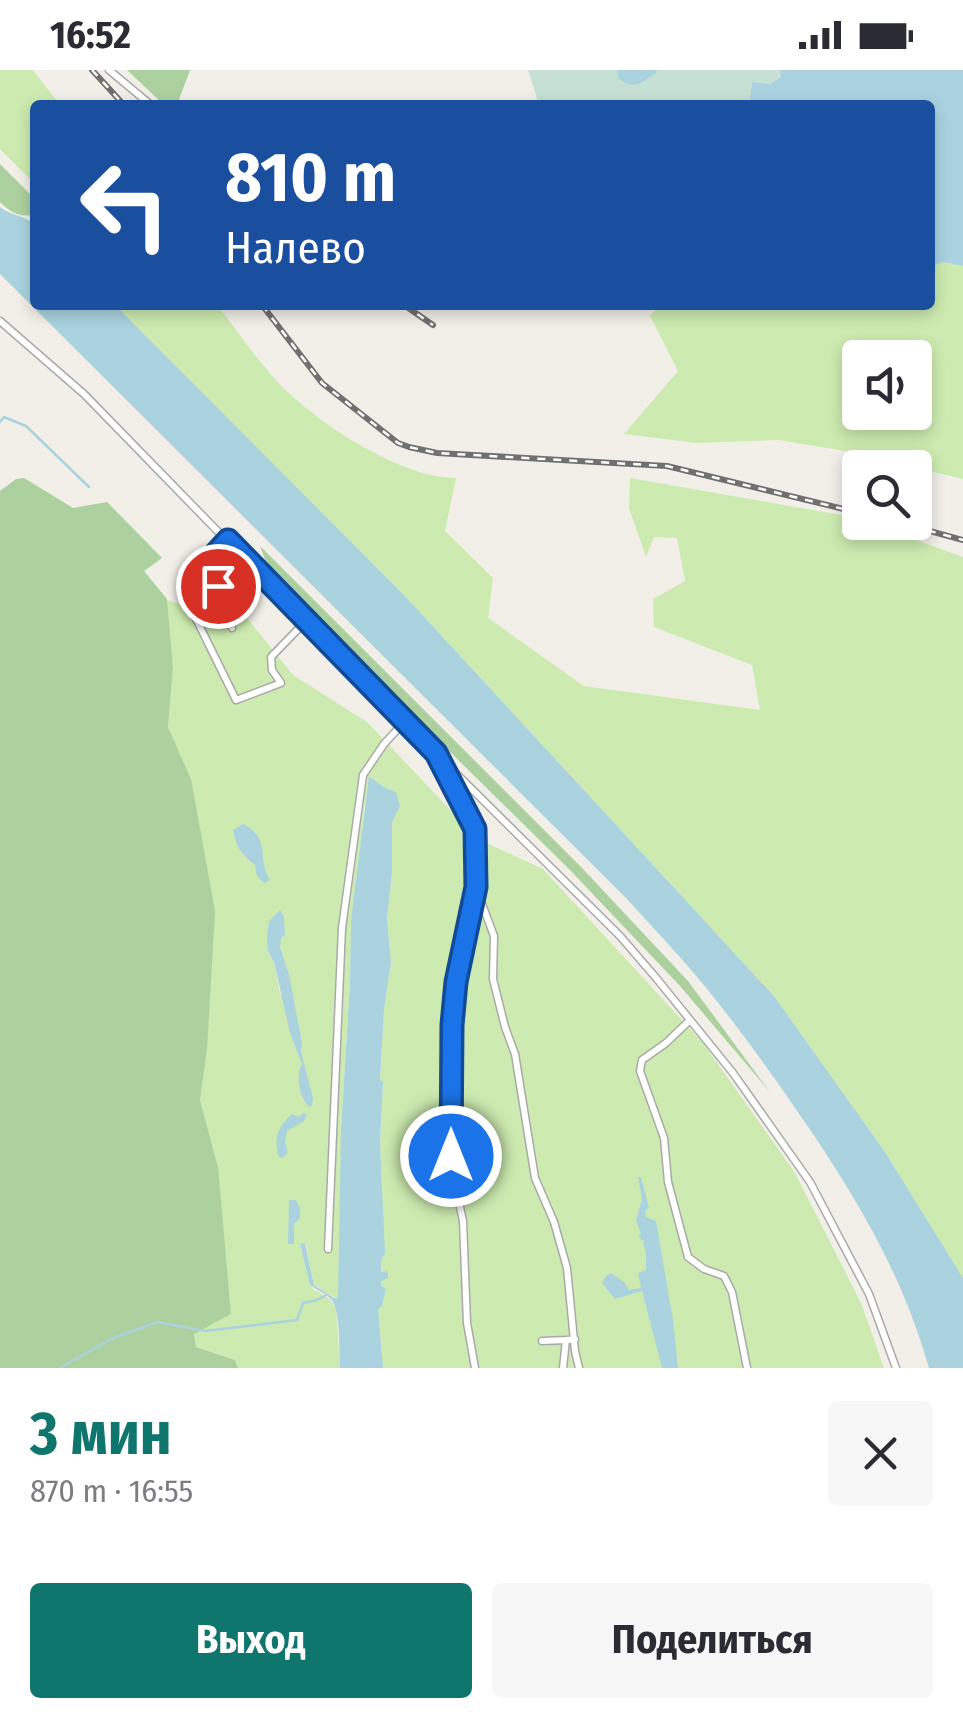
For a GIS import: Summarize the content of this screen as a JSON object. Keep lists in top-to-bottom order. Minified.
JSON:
{"page":{"status":"16:52","turn":["810 m","Налево"],"heading":["3 мин","870 m · 16:55"],"buttons":["Выход","Поделиться"]}}
